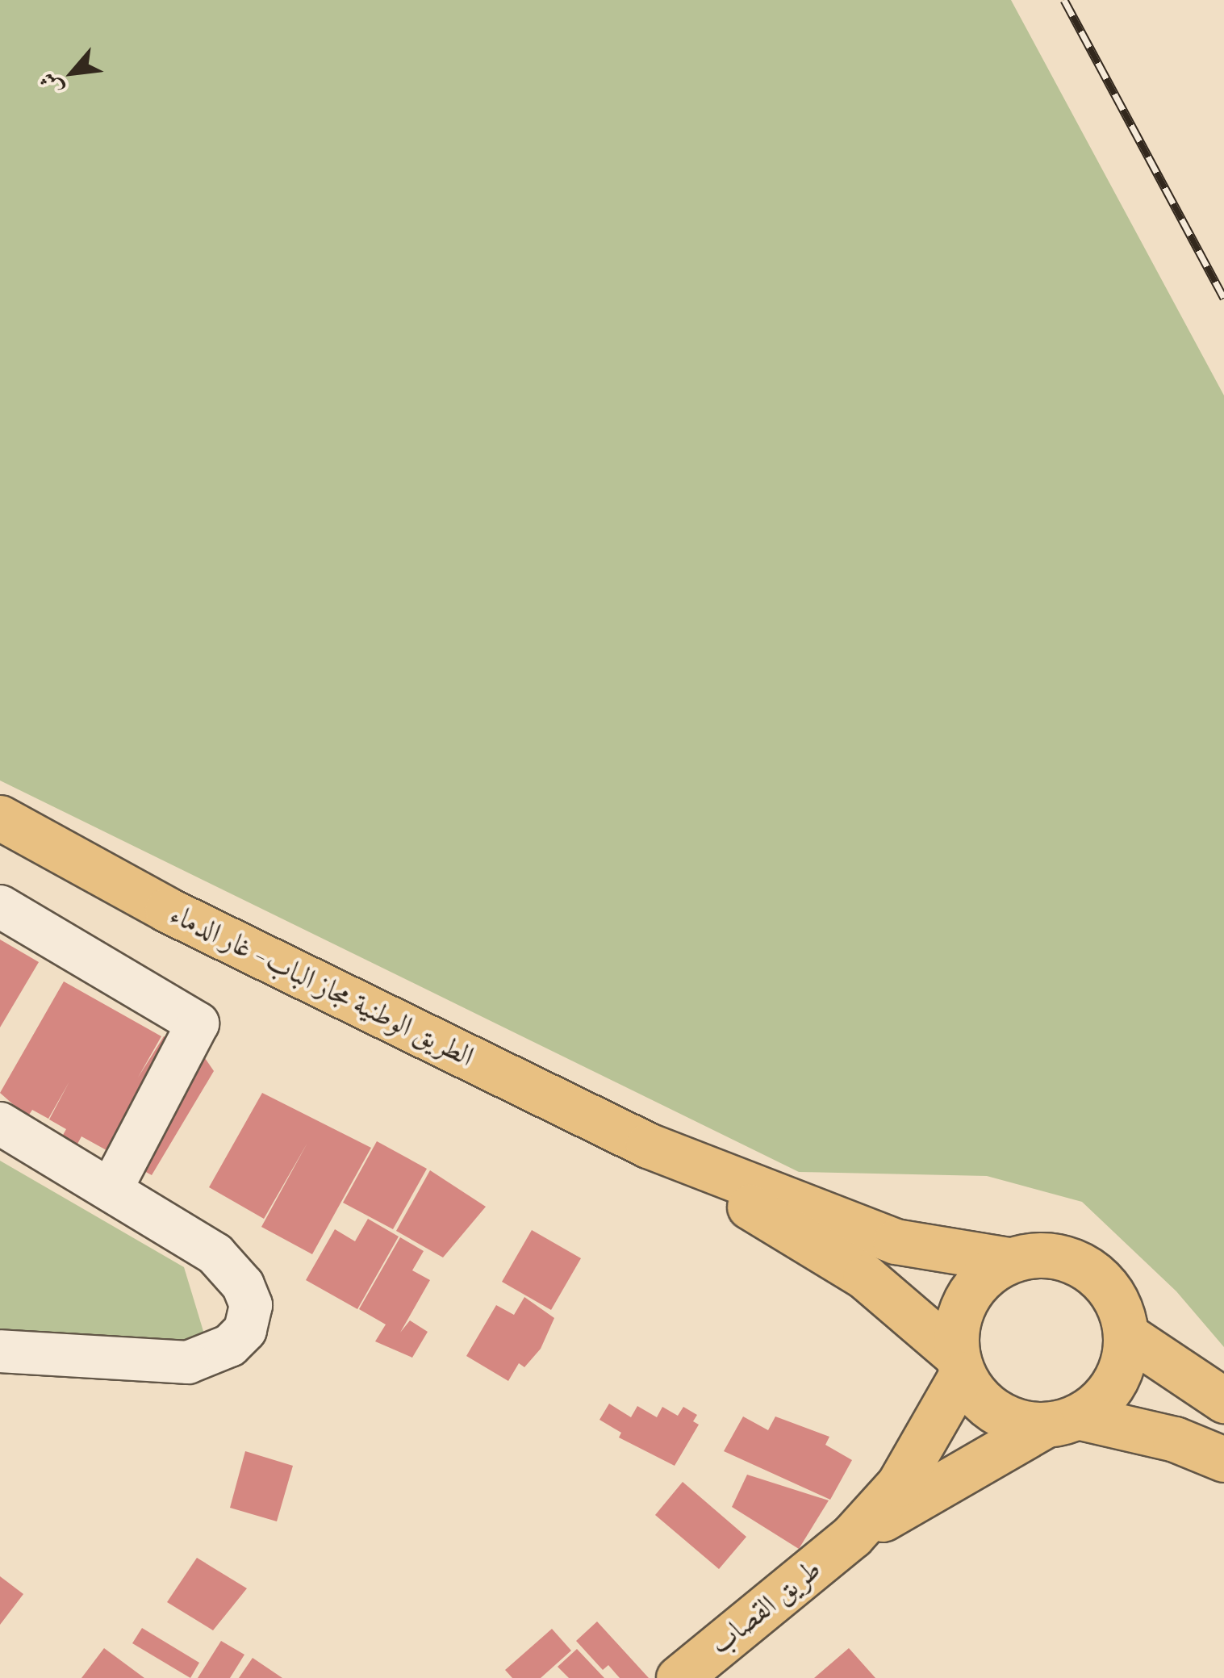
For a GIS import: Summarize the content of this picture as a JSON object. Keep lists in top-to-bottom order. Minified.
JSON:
{"streets":{"main road":["الطريق الوطنية مجاز الباب - غار الدماء","طريق القصاب"]},"crossings":[["الطريق الوطنية مجاز الباب - غار الدماء","طريق القصاب"]],"north":"bottom left"}
